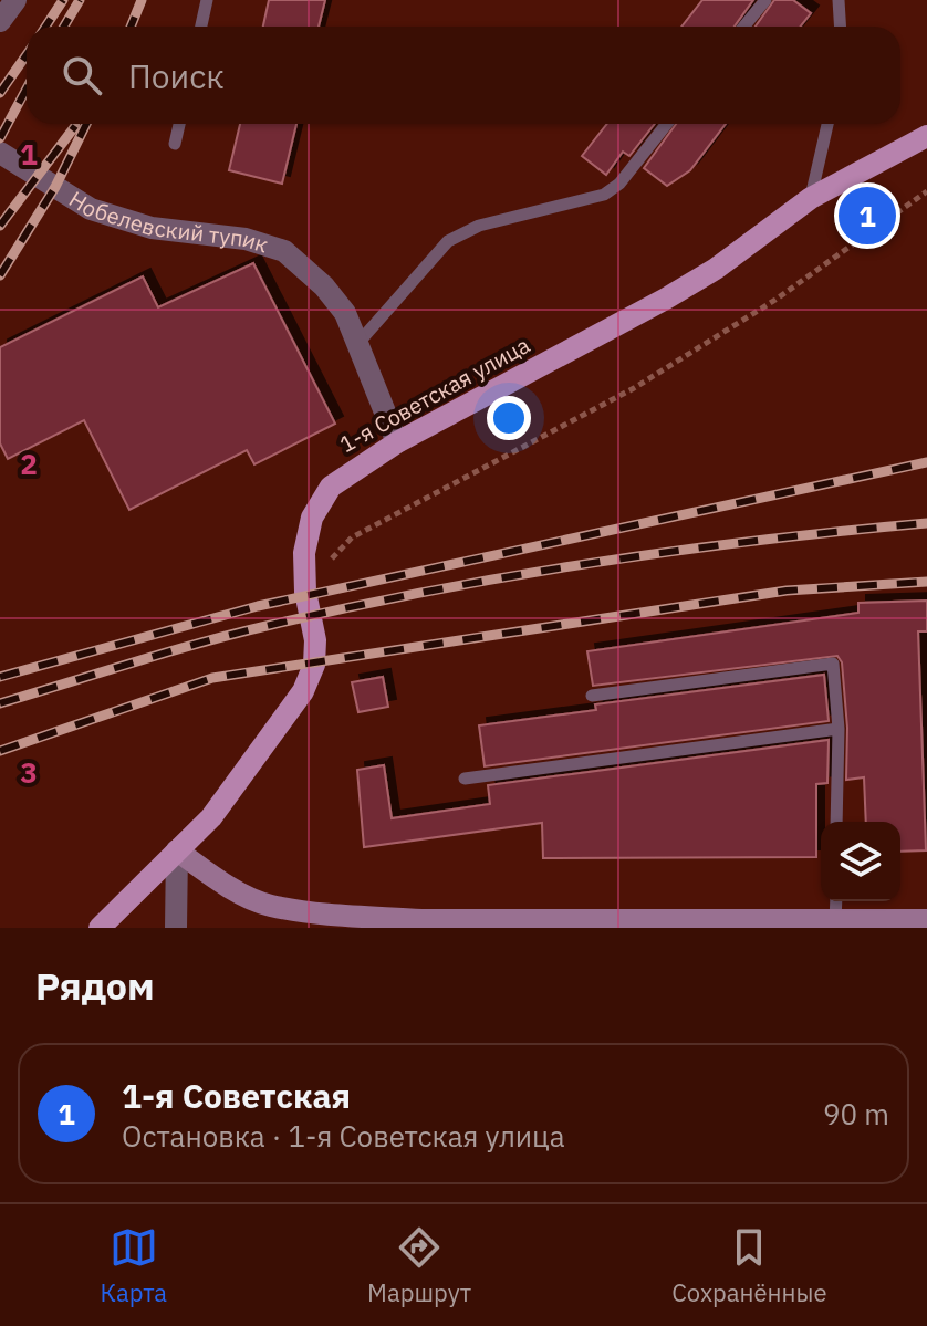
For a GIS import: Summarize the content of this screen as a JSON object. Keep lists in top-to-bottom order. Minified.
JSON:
{"streets":{"main road":["1-я Советская улица"],"street":["Нобелевский тупик"]},"crossings":[["Нобелевский тупик","1-я Советская улица"]],"page":{"search":"Поиск","pins":"1","heading":"Рядом","list":[{"mark":"1","name":"1-я Советская","note":"Остановка · 1-я Советская улица","value":"90 m"}],"nav":["Карта","Маршрут","Сохранённые"]},"grid":{"rows":["1","2","3"]}}
